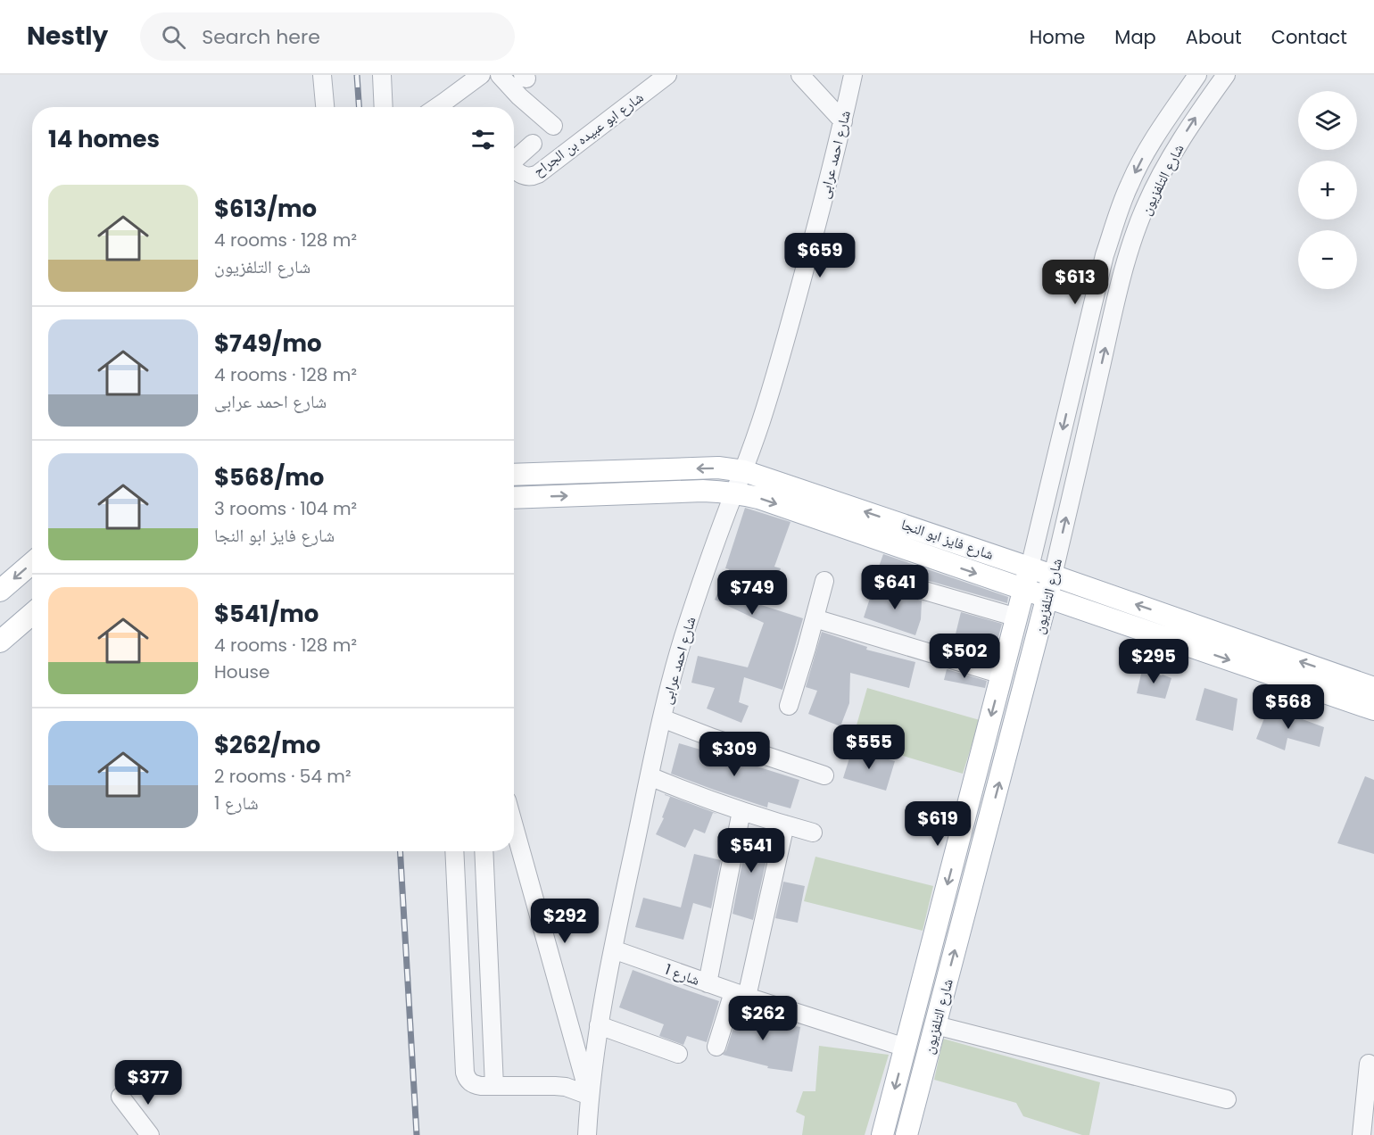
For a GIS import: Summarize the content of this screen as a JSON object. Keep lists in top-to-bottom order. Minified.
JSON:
{"streets":{"main road":["شارع التلفزيون","شارع فايز ابو النجا"],"street":["شارع ابو عبيده بن الجراح","شارع احمد عرابى","شارع 1"]},"crossings":[["شارع احمد عرابى","شارع فايز ابو النجا"],["شارع احمد عرابى","شارع 1"],["شارع التلفزيون","شارع فايز ابو النجا"],["شارع التلفزيون","شارع 1"]],"page":{"header":"Nestly","search":"Search here","nav":["Home","Map","About","Contact"],"map_buttons":["+","−"],"heading":"14 homes","list":[{"name":"$613/mo","note":"4 rooms · 128 m² · شارع التلفزيون"},{"name":"$749/mo","note":"4 rooms · 128 m² · شارع احمد عرابى"},{"name":"$568/mo","note":"3 rooms · 104 m² · شارع فايز ابو النجا"},{"name":"$541/mo","note":"4 rooms · 128 m² · House"},{"name":"$262/mo","note":"2 rooms · 54 m² · شارع 1"}],"price":["$659","$613","$641","$749","$502","$295","$568","$555","$309","$619","$541","$292","$262","$377"]}}
